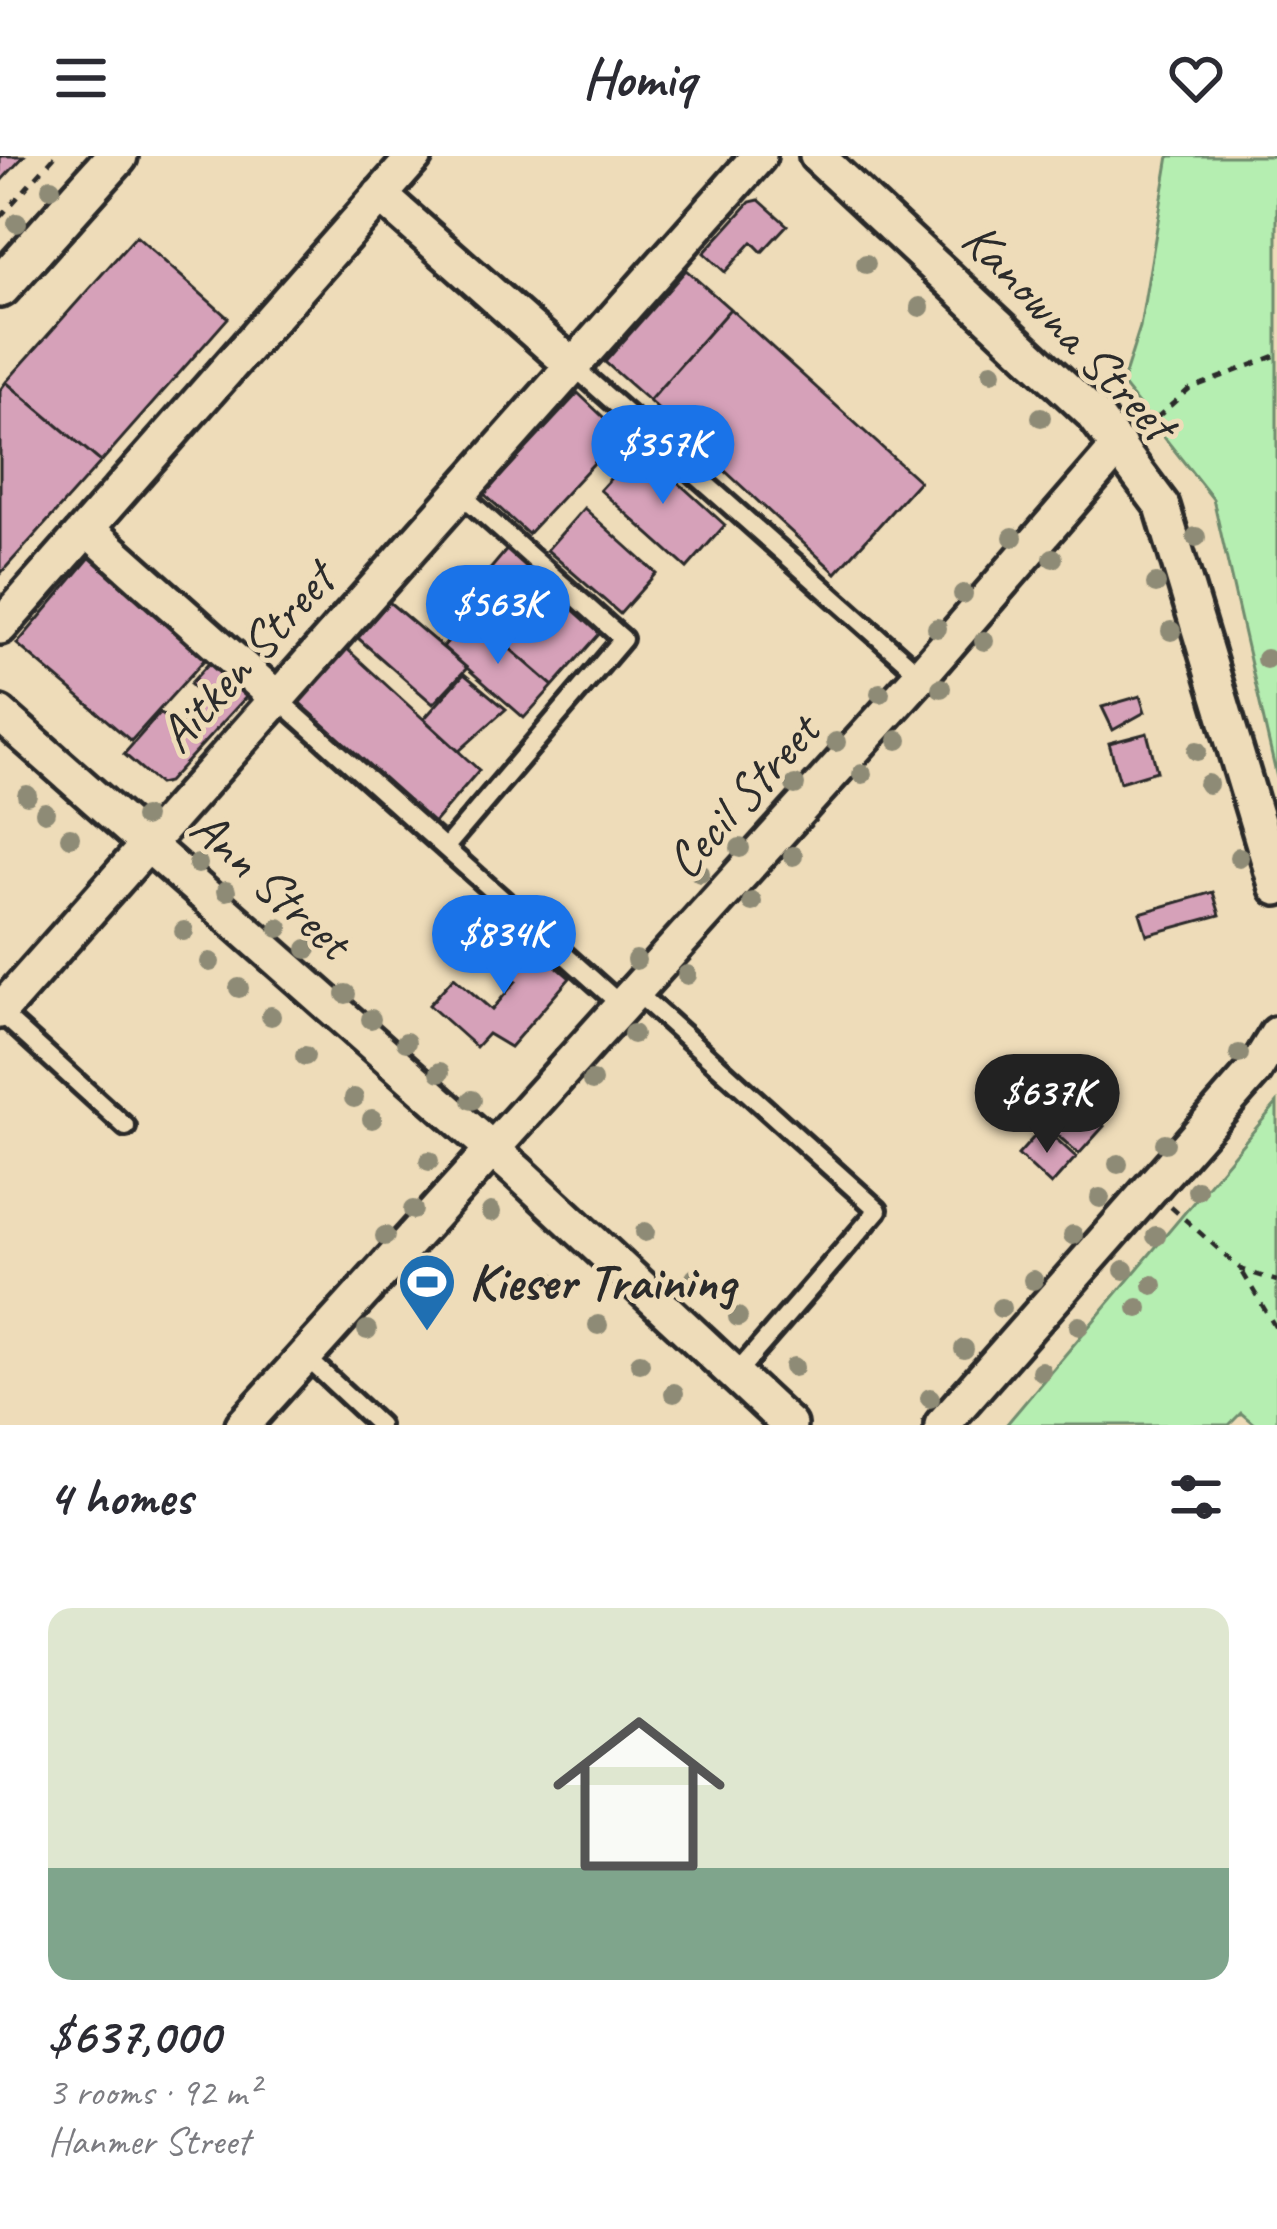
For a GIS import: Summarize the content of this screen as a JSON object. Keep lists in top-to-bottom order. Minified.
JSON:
{"streets":{"street":["Kanowna Street","Aitken Street","Cecil Street","Ann Street"]},"crossings":[["Kanowna Street","Cecil Street"],["Aitken Street","Ann Street"],["Cecil Street","Ann Street"]],"places":{"sports":["Kieser Training"]},"page":{"header":"Homiq","price":["$357K","$563K","$834K","$637K"],"heading":"4 homes","list":[{"name":"$637,000","note":"3 rooms · 92 m² · Hanmer Street"}]}}
